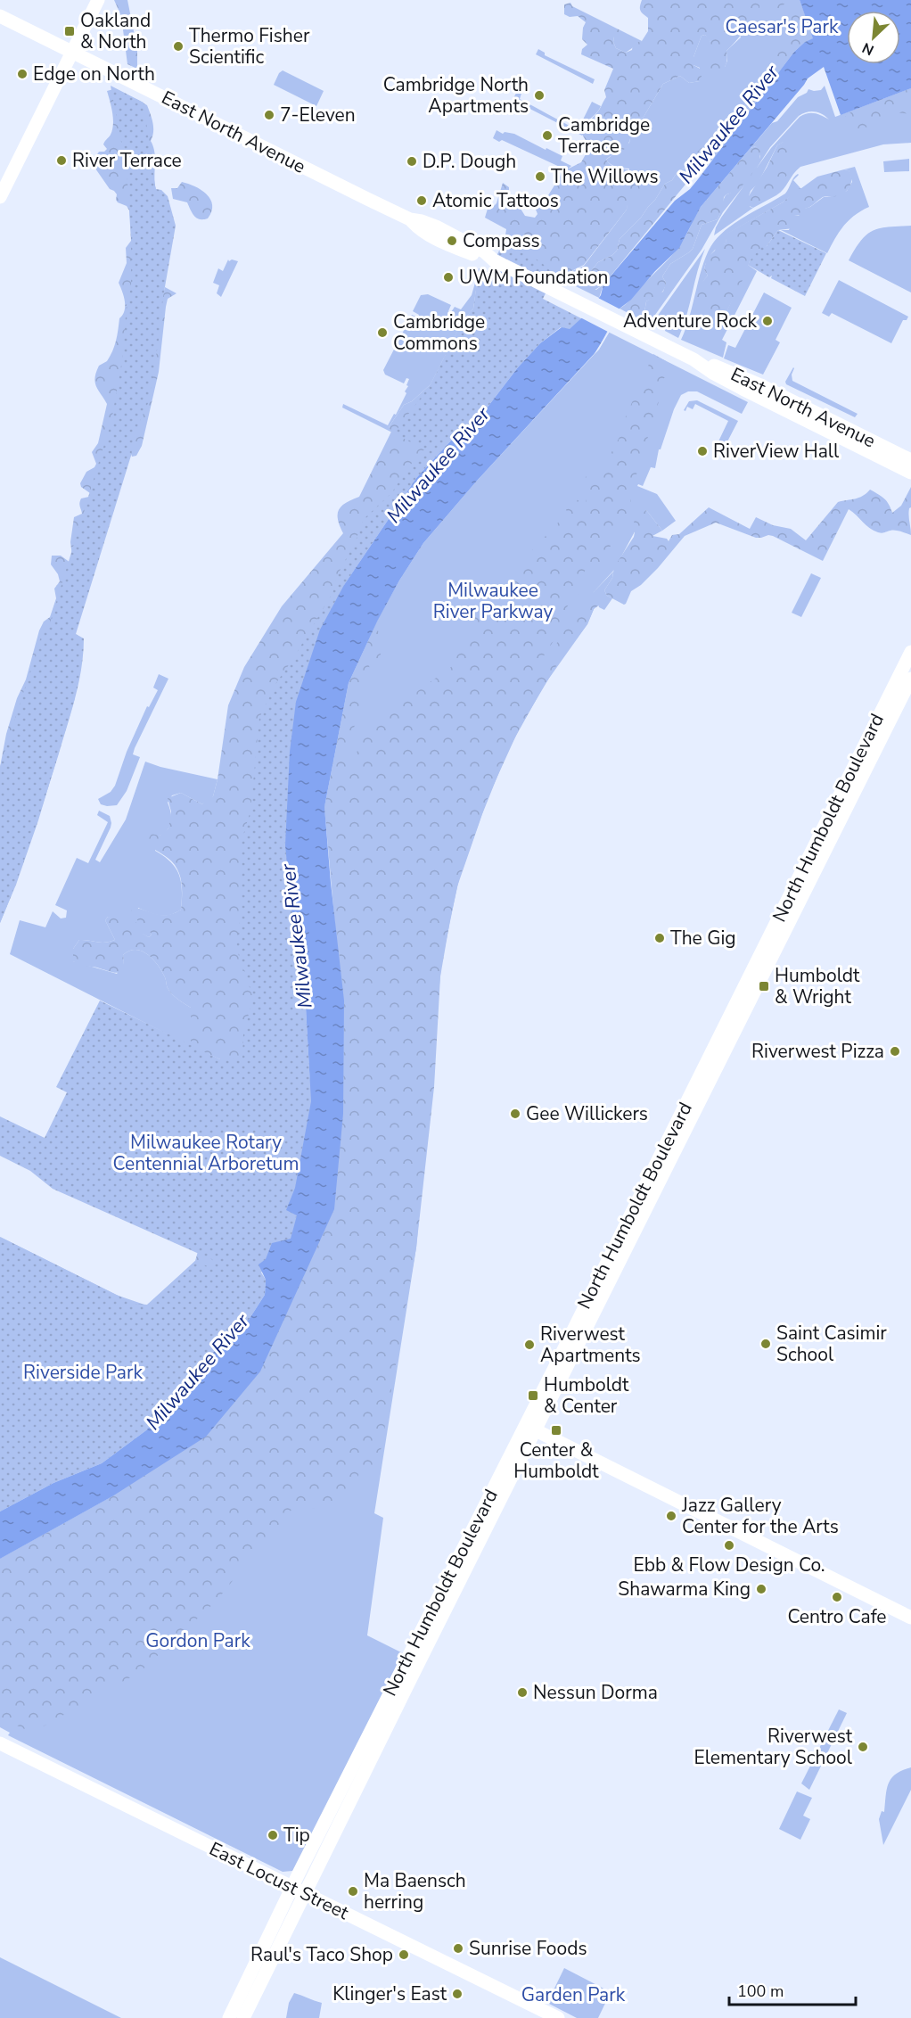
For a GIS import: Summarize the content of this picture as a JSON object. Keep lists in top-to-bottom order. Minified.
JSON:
{"streets":{"main road":["East North Avenue","North Humboldt Boulevard","East Locust Street"]},"crossings":[["North Humboldt Boulevard","East Locust Street"]],"water":["Milwaukee River"],"parks":["Caesar's Park","Milwaukee River Parkway","Milwaukee Rotary Centennial Arboretum","Riverside Park","Gordon Park","Garden Park"],"places":{"transit":["Oakland & North","Humboldt & Wright","Humboldt & Center","Center & Humboldt"],"other":["Thermo Fisher Scientific","Edge on North","Cambridge North Apartments","7-Eleven","Cambridge Terrace","River Terrace","D.P. Dough","The Willows","Atomic Tattoos","Compass","UWM Foundation","Adventure Rock","Cambridge Commons","RiverView Hall","The Gig","Riverwest Pizza","Gee Willickers","Saint Casimir School","Riverwest Apartments","Jazz Gallery Center for the Arts","Ebb & Flow Design Co.","Shawarma King","Centro Cafe","Nessun Dorma","Riverwest Elementary School","Tip","Ma Baensch herring","Sunrise Foods","Raul's Taco Shop","Klinger's East"]},"scale_bar":"100 m","north":"bottom left"}
